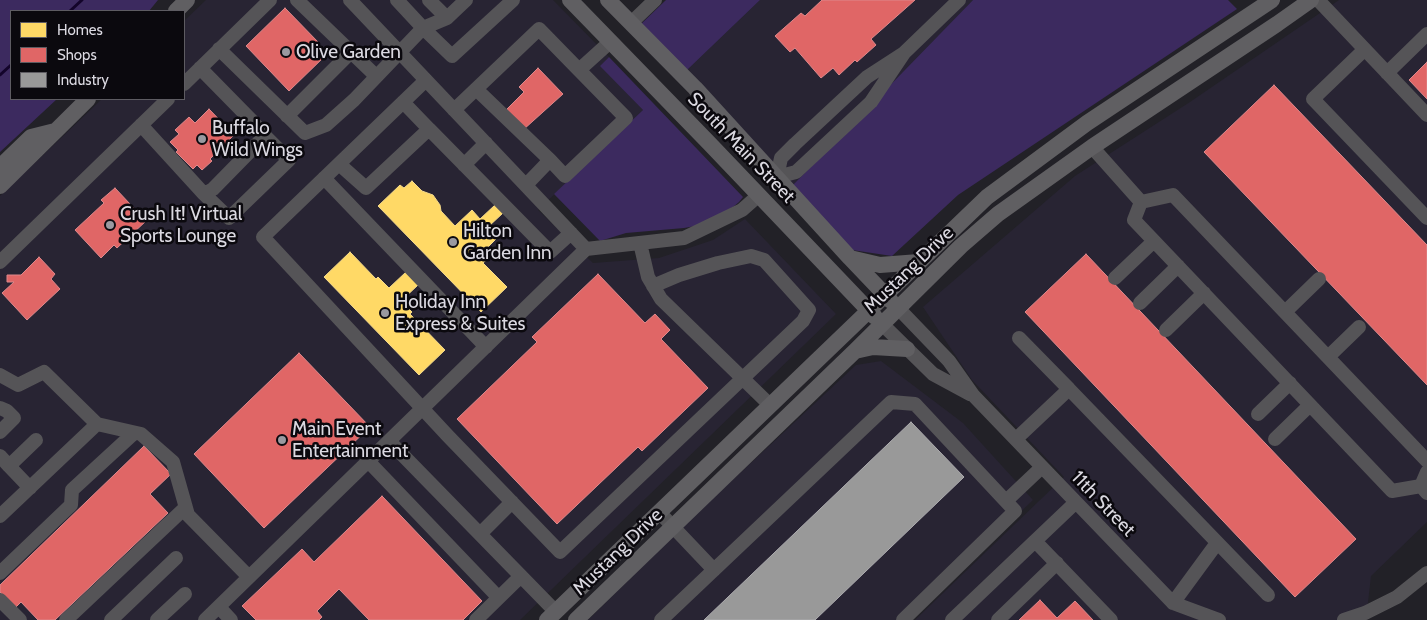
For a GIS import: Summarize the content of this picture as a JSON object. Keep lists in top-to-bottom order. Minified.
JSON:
{"streets":{"main road":["South Main Street","Mustang Drive"],"street":["11th Street"]},"crossings":[["South Main Street","Mustang Drive"],["South Main Street","11th Street"],["Mustang Drive","11th Street"]],"places":["Olive Garden","Buffalo Wild Wings","Crush It! Virtual Sports Lounge","Hilton Garden Inn","Holiday Inn Express & Suites","Main Event Entertainment"],"legend":["Homes","Shops","Industry"]}
